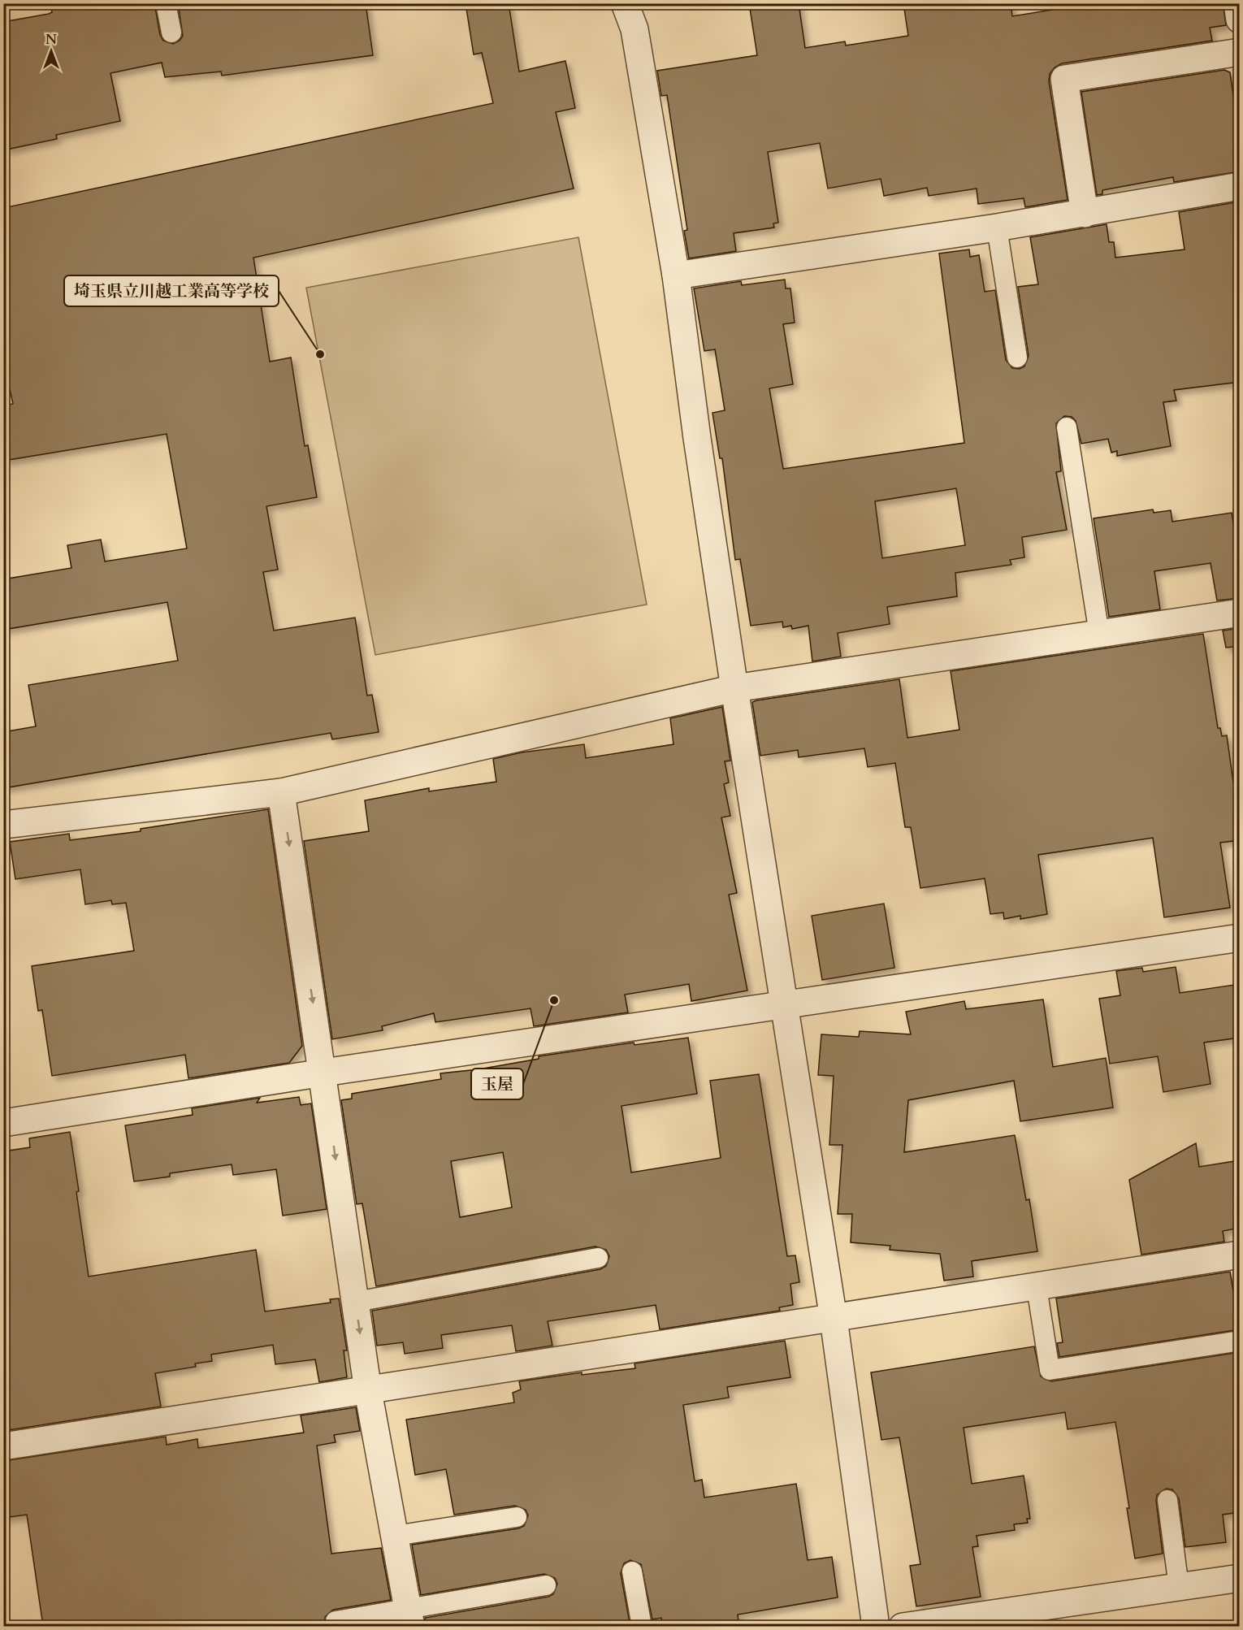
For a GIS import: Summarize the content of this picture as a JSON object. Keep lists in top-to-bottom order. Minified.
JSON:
{"places":["埼玉県立川越工業高等学校","玉屋"],"north":"top"}
